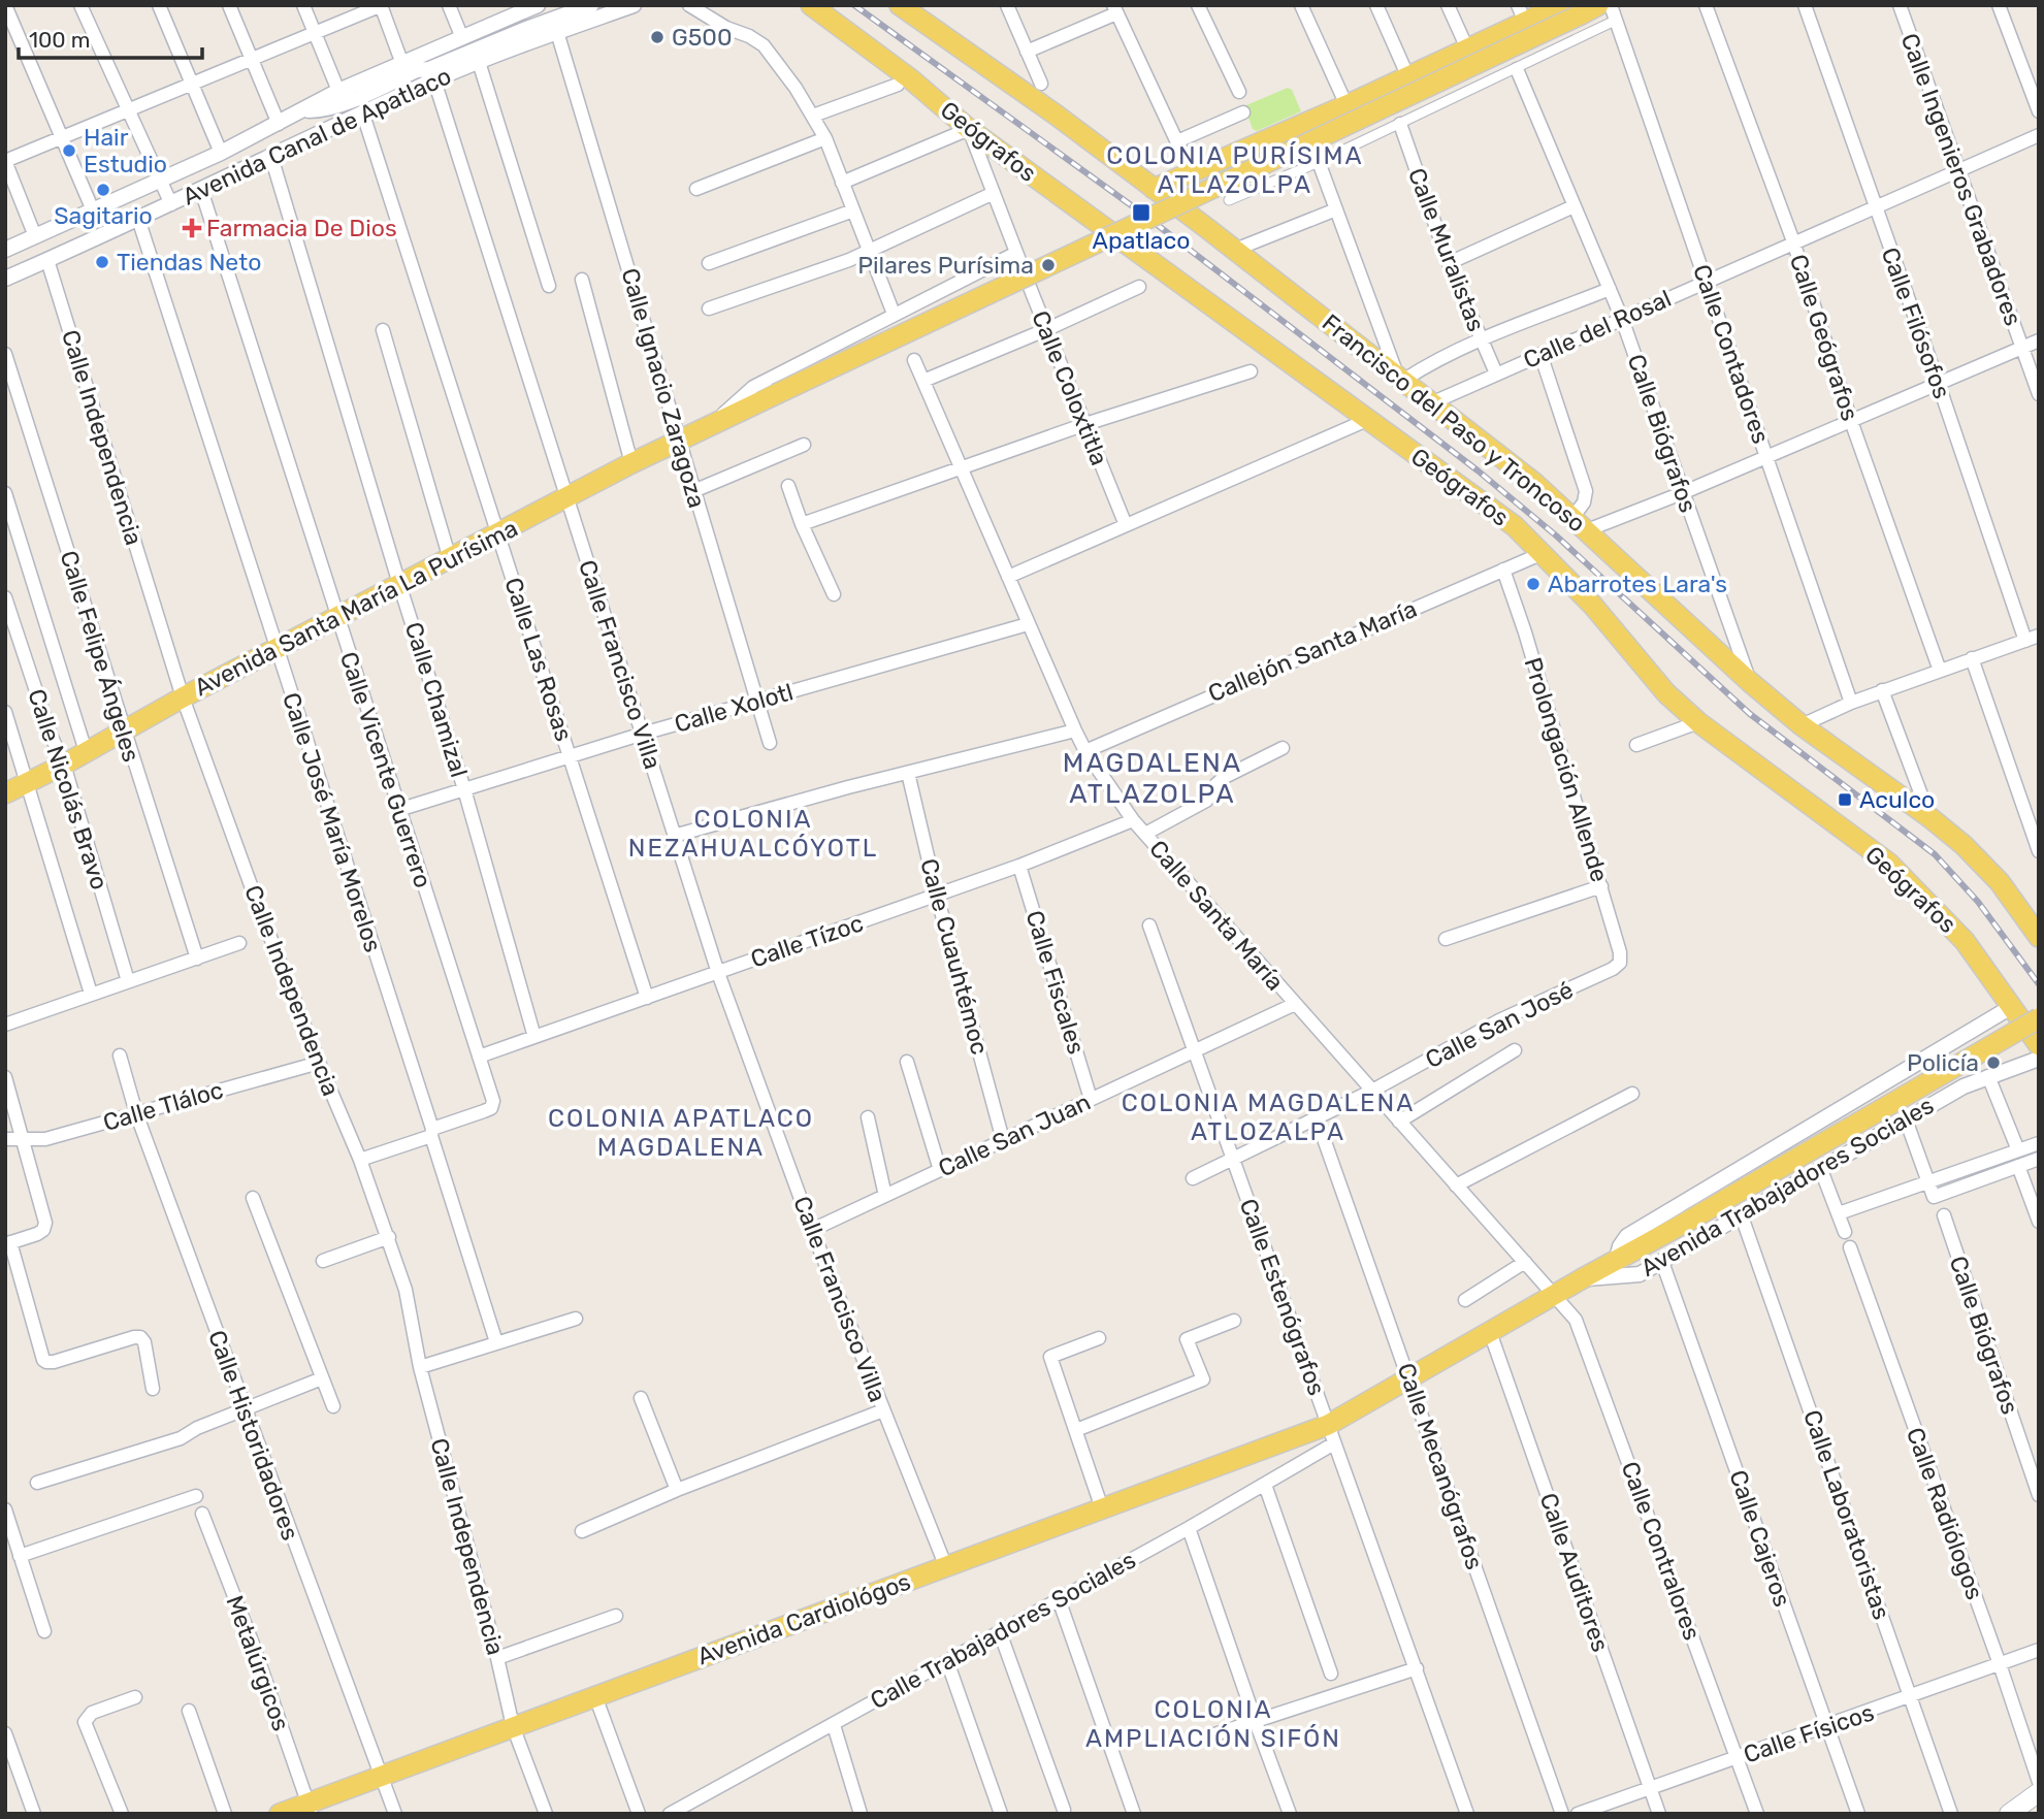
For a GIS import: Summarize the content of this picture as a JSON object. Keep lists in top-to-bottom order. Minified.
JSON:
{"streets":{"main road":["Geógrafos","Francisco del Paso y Troncoso","Avenida Santa María La Purísima","Avenida Trabajadores Sociales","Avenida Cardiológos"],"street":["Avenida Canal de Apatlaco","Calle Ingenieros Grabadores","Calle Muralistas","Calle Filósofos","Calle del Rosal","Calle Geógrafos","Calle Contadores","Calle Ignacio Zaragoza","Calle Coloxtitla","Calle Biógrafos","Calle Independencia","Callejón Santa María","Calle Felipe Ángeles","Calle Las Rosas","Calle Francisco Villa","Calle Chamizal","Calle Xolotl","Calle Vicente Guerrero","Prolongación Allende","Calle Nicolás Bravo","Calle José María Morelos","Calle Santa María","Calle Tízoc","Calle Cuauhtémoc","Calle Fiscales","Calle San José","Calle Tláloc","Calle San Juan","Calle Estenógrafos","Calle Historidadores","Calle Mecanógrafos","Calle Radiólogos","Calle Laboratoristas","Calle Cajeros","Calle Contralores","Calle Auditores","Calle Trabajadores Sociales","Metalúrgicos","Calle Físicos"]},"crossings":[["Avenida Canal de Apatlaco","Calle Ignacio Zaragoza"],["Avenida Canal de Apatlaco","Calle Independencia"],["Avenida Canal de Apatlaco","Calle Las Rosas"],["Avenida Canal de Apatlaco","Calle Francisco Villa"],["Avenida Canal de Apatlaco","Calle Chamizal"],["Avenida Canal de Apatlaco","Calle Vicente Guerrero"],["Avenida Canal de Apatlaco","Calle José María Morelos"],["Geógrafos","Calle Coloxtitla"],["Geógrafos","Callejón Santa María"],["Geógrafos","Avenida Trabajadores Sociales"],["Calle Ingenieros Grabadores","Calle del Rosal"],["Calle Muralistas","Calle del Rosal"],["Calle Filósofos","Calle del Rosal"],["Calle del Rosal","Calle Geógrafos"],["Calle del Rosal","Calle Contadores"],["Calle del Rosal","Francisco del Paso y Troncoso"],["Calle del Rosal","Calle Biógrafos"],["Calle Ignacio Zaragoza","Avenida Santa María La Purísima"],["Calle Ignacio Zaragoza","Calle Xolotl"],["Calle Coloxtitla","Avenida Santa María La Purísima"],["Francisco del Paso y Troncoso","Calle Biógrafos"],["Calle Independencia","Avenida Santa María La Purísima"],["Calle Independencia","Calle Tláloc"],["Calle Independencia","Avenida Cardiológos"],["Avenida Santa María La Purísima","Calle Felipe Ángeles"],["Avenida Santa María La Purísima","Calle Las Rosas"],["Avenida Santa María La Purísima","Calle Francisco Villa"],["Avenida Santa María La Purísima","Calle Chamizal"],["Avenida Santa María La Purísima","Calle Vicente Guerrero"],["Avenida Santa María La Purísima","Calle Nicolás Bravo"],["Avenida Santa María La Purísima","Calle José María Morelos"],["Callejón Santa María","Prolongación Allende"],["Callejón Santa María","Calle Santa María"],["Calle Las Rosas","Calle Xolotl"],["Calle Las Rosas","Calle Tízoc"],["Calle Francisco Villa","Calle Xolotl"],["Calle Francisco Villa","Calle Tízoc"],["Calle Francisco Villa","Calle San Juan"],["Calle Francisco Villa","Avenida Cardiológos"],["Calle Chamizal","Calle Xolotl"],["Calle Chamizal","Calle Tízoc"],["Calle Xolotl","Calle Vicente Guerrero"],["Calle Xolotl","Calle Santa María"],["Calle Vicente Guerrero","Calle José María Morelos"],["Calle Vicente Guerrero","Calle Tízoc"],["Prolongación Allende","Calle San José"],["Calle Santa María","Calle Tízoc"],["Calle Santa María","Calle San José"],["Calle Santa María","Calle San Juan"],["Calle Santa María","Avenida Trabajadores Sociales"],["Calle Santa María","Calle Contralores"],["Calle Tízoc","Calle Cuauhtémoc"],["Calle Tízoc","Calle Fiscales"],["Calle Cuauhtémoc","Calle San Juan"],["Calle Fiscales","Calle San Juan"],["Calle San José","Calle Estenógrafos"],["Calle San José","Calle Mecanógrafos"],["Calle Tláloc","Calle Historidadores"],["Calle San Juan","Calle Estenógrafos"],["Avenida Trabajadores Sociales","Calle Estenógrafos"],["Avenida Trabajadores Sociales","Calle Mecanógrafos"],["Avenida Trabajadores Sociales","Calle Laboratoristas"],["Avenida Trabajadores Sociales","Calle Cajeros"],["Avenida Trabajadores Sociales","Calle Contralores"],["Avenida Trabajadores Sociales","Calle Auditores"],["Avenida Trabajadores Sociales","Avenida Cardiológos"],["Avenida Trabajadores Sociales","Calle Trabajadores Sociales"],["Calle Estenógrafos","Avenida Cardiológos"],["Calle Estenógrafos","Calle Trabajadores Sociales"],["Calle Historidadores","Avenida Cardiológos"],["Calle Radiólogos","Calle Físicos"],["Calle Laboratoristas","Calle Físicos"],["Calle Cajeros","Calle Físicos"],["Calle Contralores","Calle Físicos"],["Calle Auditores","Calle Físicos"],["Avenida Cardiológos","Calle Trabajadores Sociales"],["Avenida Cardiológos","Metalúrgicos"]],"districts":["COLONIA PURÍSIMA ATLAZOLPA","MAGDALENA ATLAZOLPA","COLONIA NEZAHUALCÓYOTL","COLONIA MAGDALENA ATLOZALPA","COLONIA APATLACO MAGDALENA","COLONIA AMPLIACIÓN SIFÓN"],"places":{"other":["G500","Hair Estudio","Sagitario","Tiendas Neto","Pilares Purísima","Abarrotes Lara's","Policía"],"transit":["Apatlaco","Aculco"],"health":["Farmacia De Dios"]},"scale_bar":"100 m"}
